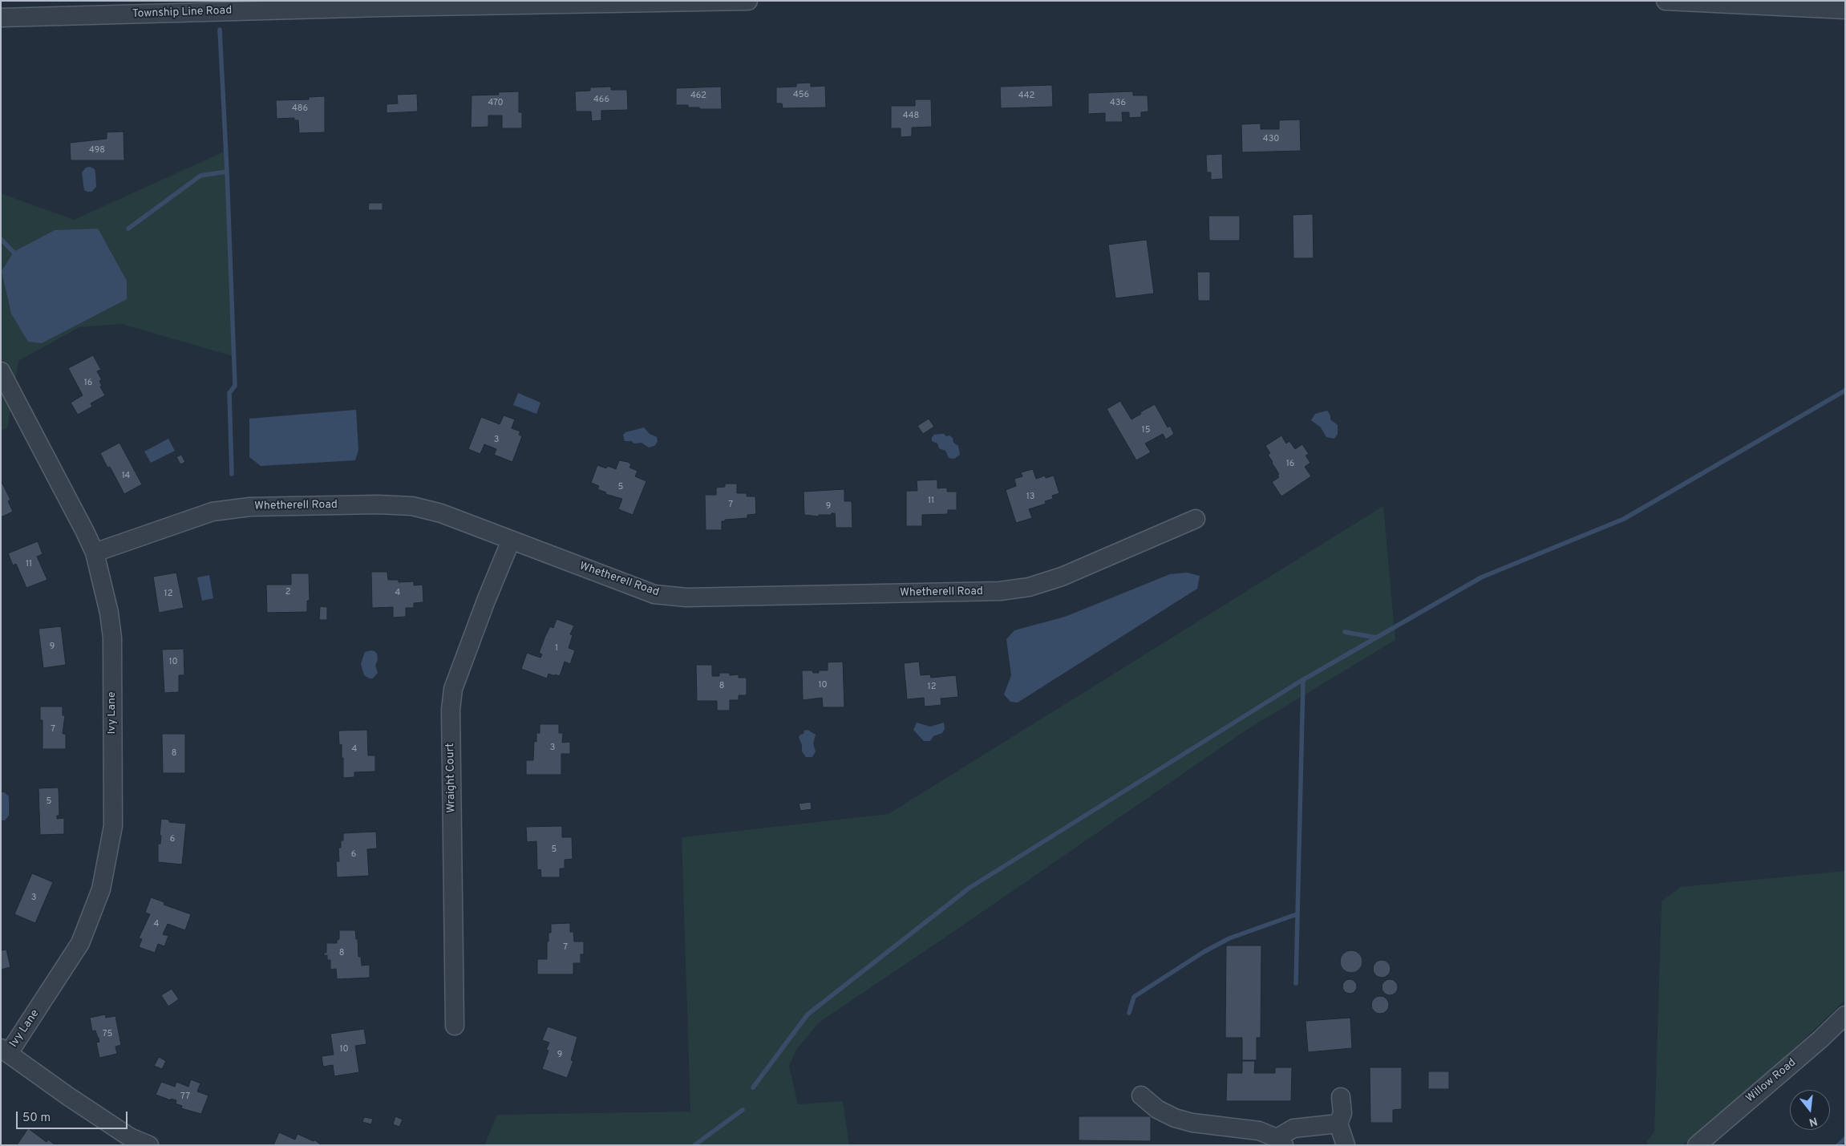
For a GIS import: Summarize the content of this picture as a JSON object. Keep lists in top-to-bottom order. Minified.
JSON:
{"streets":{"street":["Township Line Road","Whetherell Road","Ivy Lane","Wraight Court","Willow Road"]},"crossings":[["Whetherell Road","Ivy Lane"],["Whetherell Road","Wraight Court"]],"house_numbers":["456","462","442","466","470","436","486","448","430","498","16","15","3","16","14","5","13","11","7","9","11","2","4","12","9","1","10","10","8","12","7","3","4","8","5","6","5","6","3","4","7","8","75","10","9","77"],"scale_bar":"50 m","north":"bottom"}
